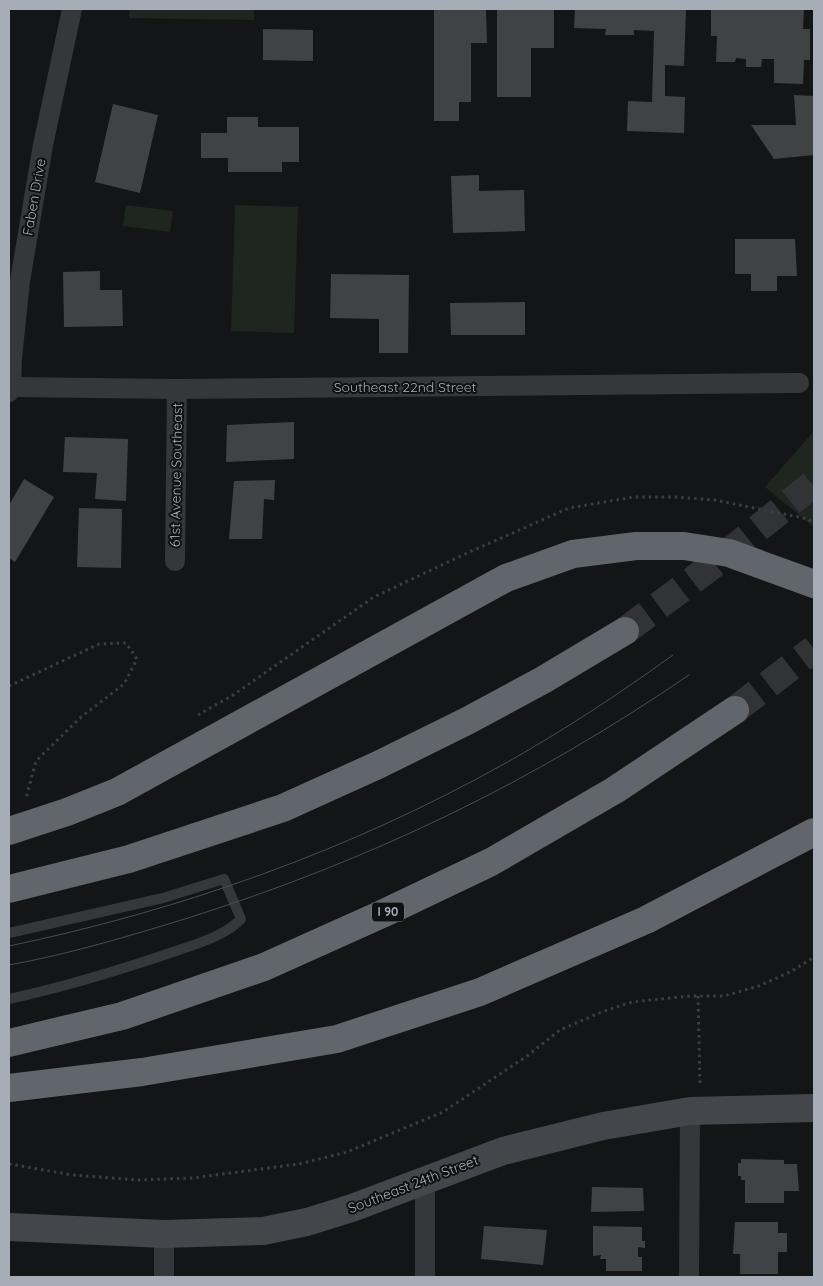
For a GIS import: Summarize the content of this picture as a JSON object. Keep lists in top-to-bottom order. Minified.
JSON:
{"streets":{"highway":["I 90"],"street":["Faben Drive","Southeast 22nd Street","61st Avenue Southeast","Southeast 24th Street"]},"crossings":[["Faben Drive","Southeast 22nd Street"],["Southeast 22nd Street","61st Avenue Southeast"]]}
